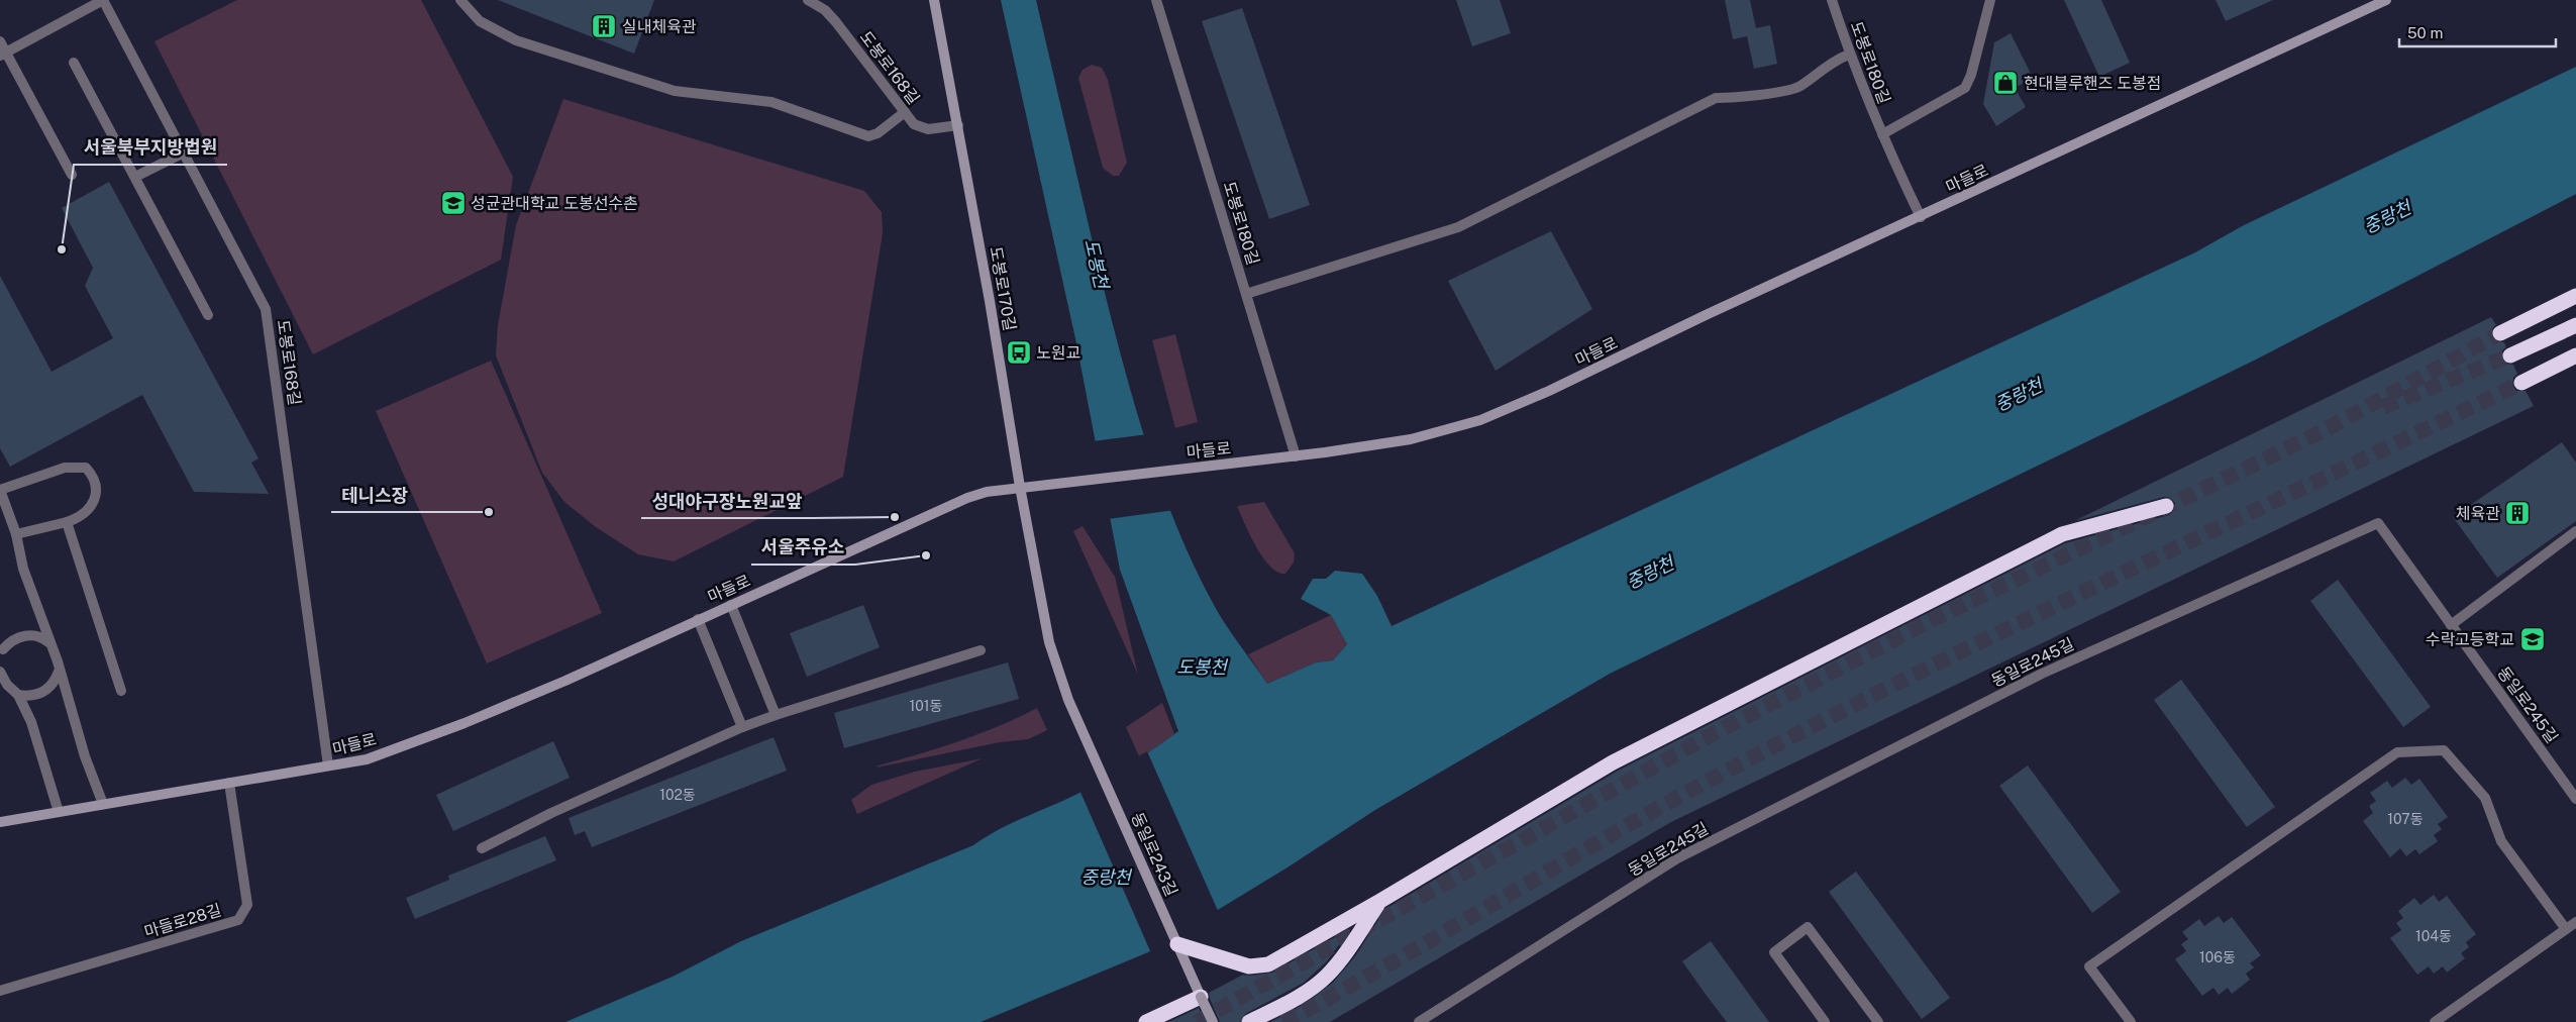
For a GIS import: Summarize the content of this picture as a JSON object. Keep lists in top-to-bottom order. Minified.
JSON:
{"streets":{"street":["도봉로180길","도봉로168길","마들로","도봉로170길","동일로245길","동일로243길","마들로28길"]},"crossings":[["도봉로180길","마들로"],["도봉로168길","마들로"],["도봉로168길","도봉로170길"],["마들로","도봉로170길"],["마들로","마들로28길"],["도봉로170길","동일로243길"]],"water":["중랑천","도봉천"],"places":{"building":["실내체육관","체육관"],"shop":["현대블루핸즈 도봉점"],"school or university":["성균관대학교 도봉선수촌","수락고등학교"],"other":["서울북부지방법원","테니스장","성대야구장노원교앞","서울주유소"],"bus stop":["노원교"]},"house_numbers":["101동","102동","107동","104동","106동"],"scale_bar":"50 m"}
